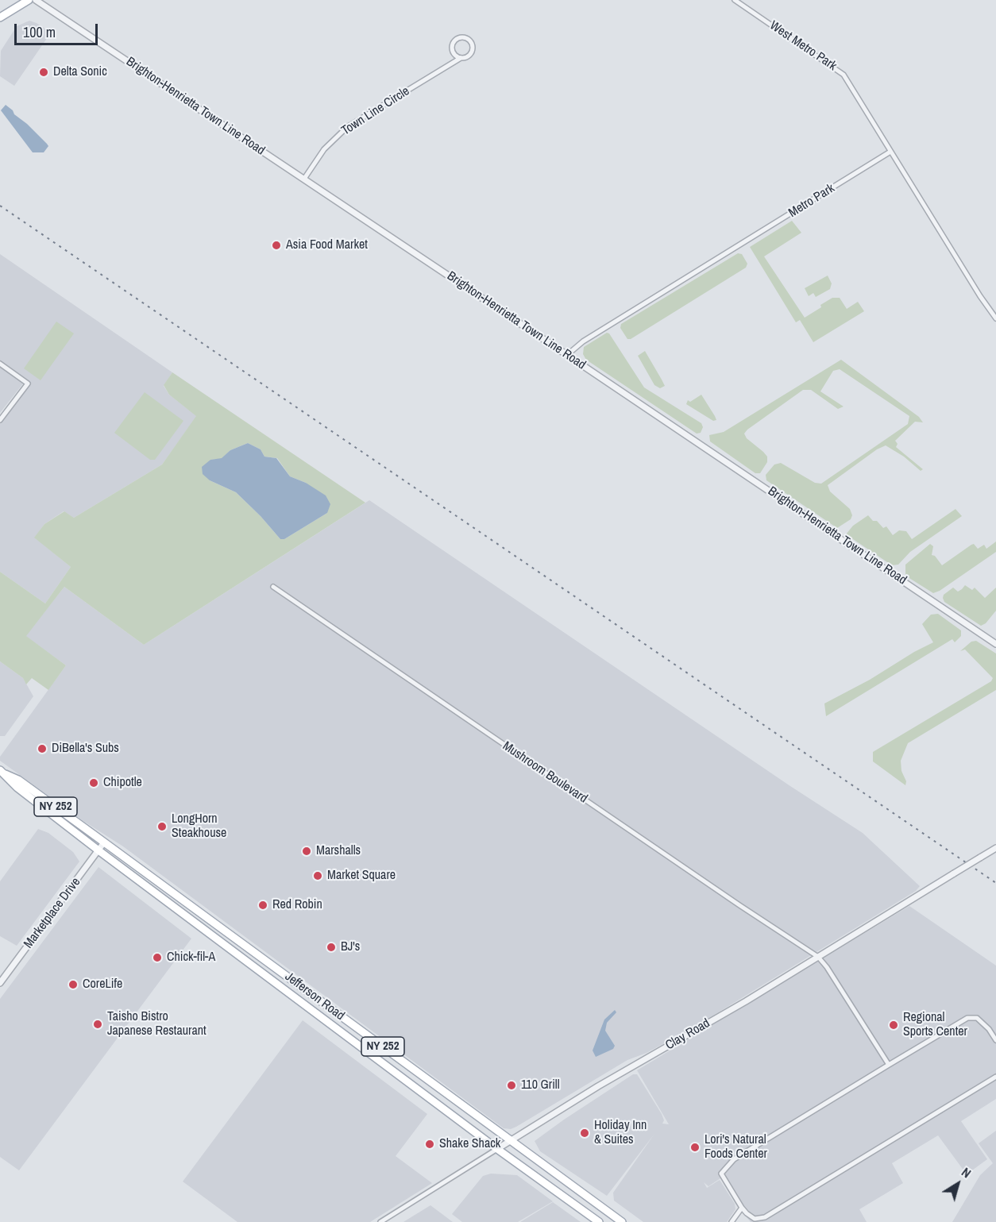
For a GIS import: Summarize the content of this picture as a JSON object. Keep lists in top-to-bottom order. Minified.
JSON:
{"streets":{"main road":["NY 252","Jefferson Road"],"street":["West Metro Park","Brighton-Henrietta Town Line Road","Town Line Circle","Metro Park","Mushroom Boulevard","Marketplace Drive","Clay Road"]},"crossings":[["West Metro Park","Metro Park"],["Brighton-Henrietta Town Line Road","Town Line Circle"],["Brighton-Henrietta Town Line Road","Metro Park"],["Mushroom Boulevard","Clay Road"],["Marketplace Drive","Jefferson Road"],["Jefferson Road","Clay Road"]],"places":["Delta Sonic","Asia Food Market","DiBella's Subs","Chipotle","LongHorn Steakhouse","Marshalls","Market Square","Red Robin","BJ's","Chick-fil-A","CoreLife","Taisho Bistro Japanese Restaurant","Regional Sports Center","110 Grill","Holiday Inn & Suites","Shake Shack","Lori's Natural Foods Center"],"scale_bar":"100 m","north":"top right"}
